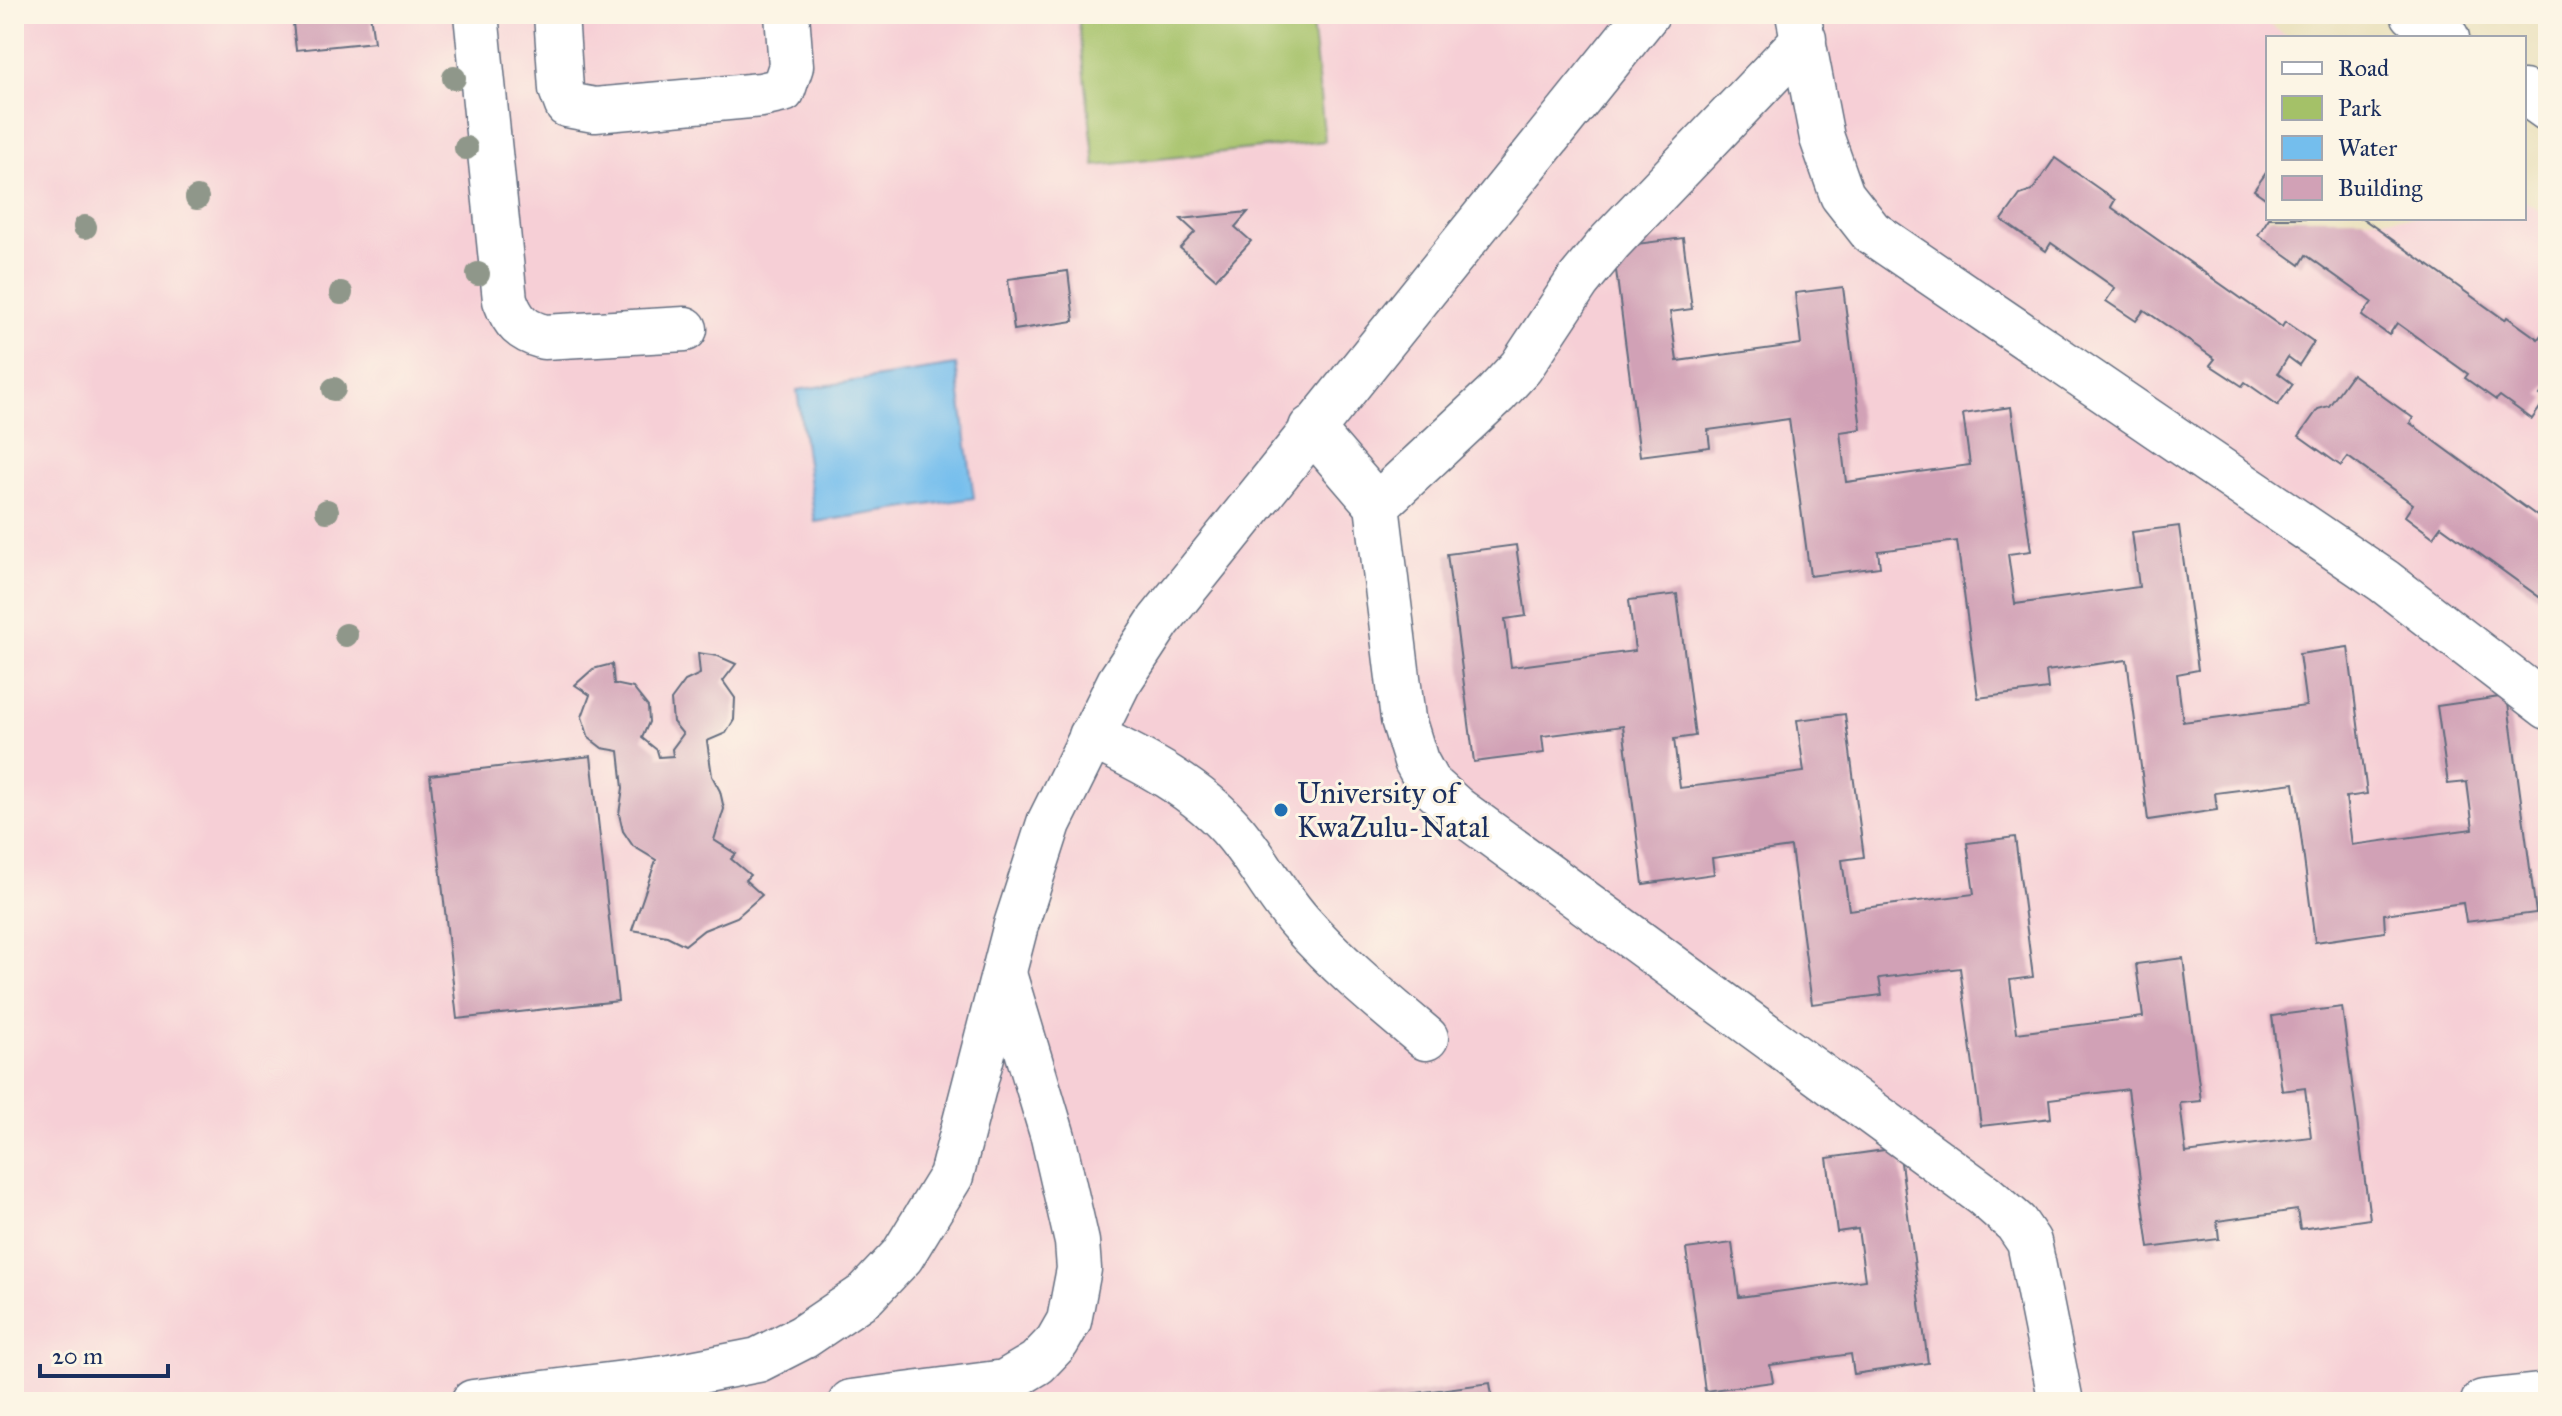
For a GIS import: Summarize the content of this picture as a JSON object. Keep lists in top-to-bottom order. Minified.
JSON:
{"places":["University of KwaZulu-Natal"],"legend":["Road","Park","Water","Building"],"scale_bar":"20 m"}
